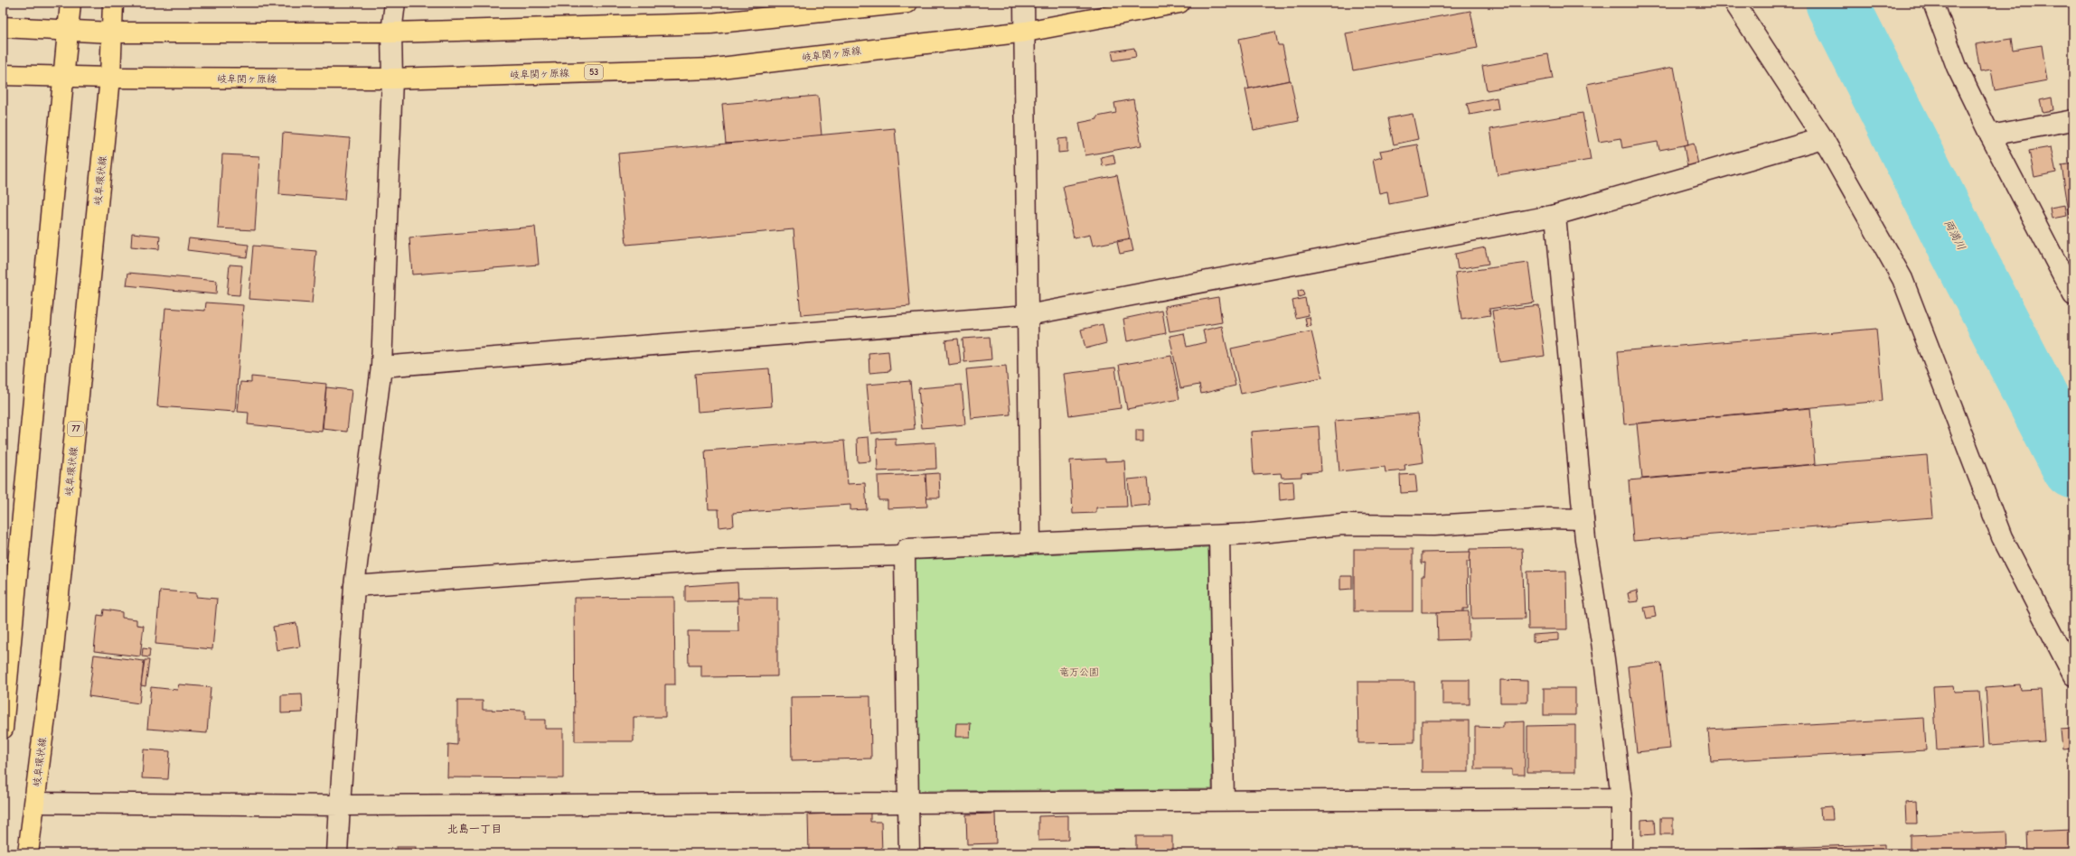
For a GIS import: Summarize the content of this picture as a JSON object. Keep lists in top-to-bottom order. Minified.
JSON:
{"streets":{"main road":["岐阜関ヶ原線","53","岐阜環状線","77"]},"crossings":[["岐阜関ヶ原線","岐阜環状線"]],"districts":["北島一丁目"],"water":["両満川"],"parks":["竜万公園"]}
